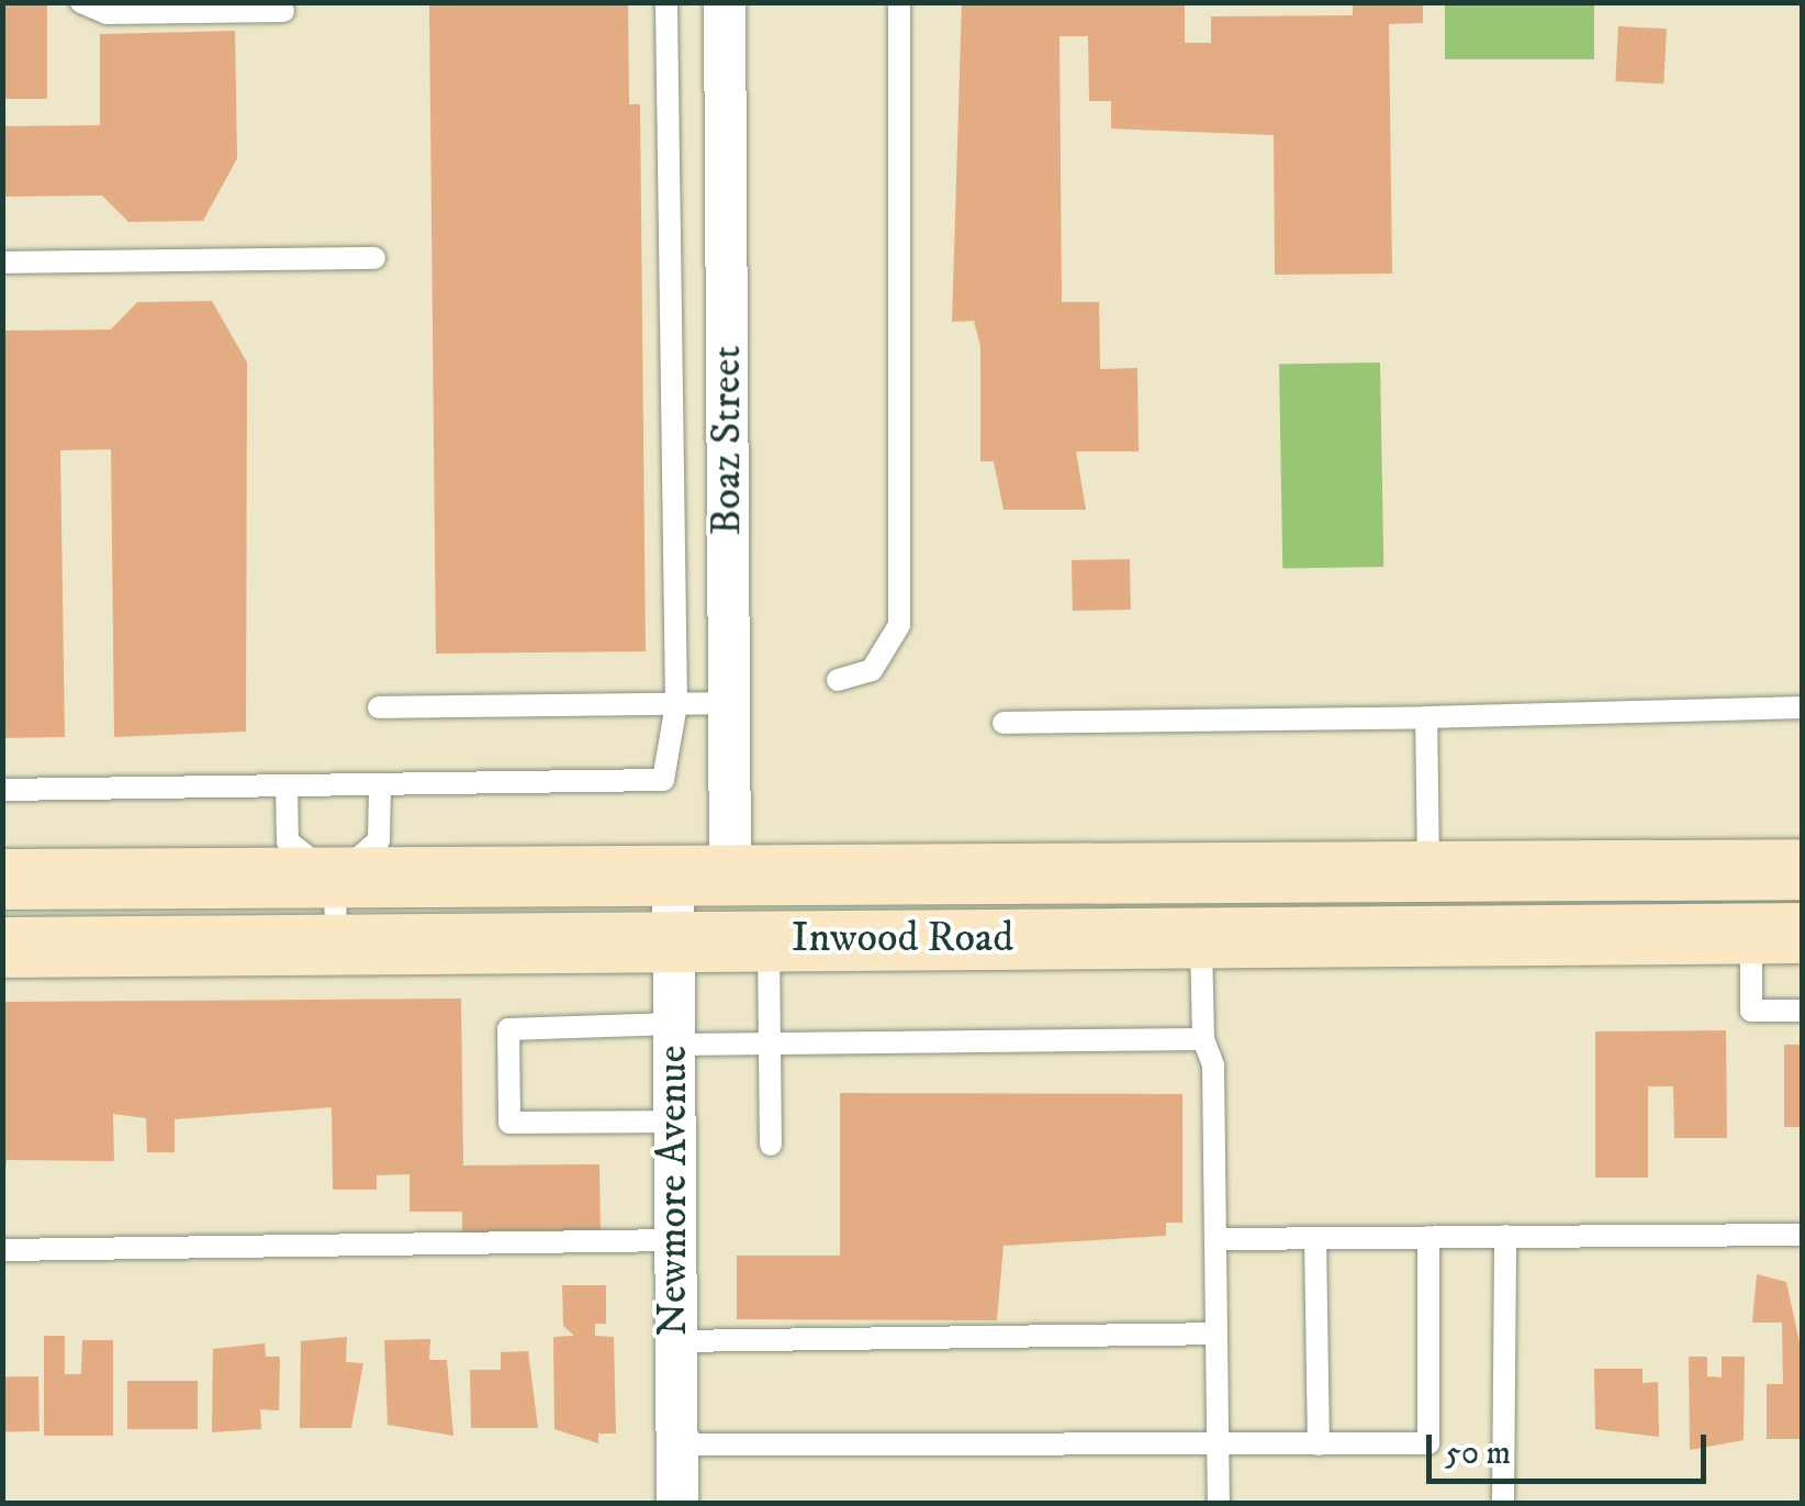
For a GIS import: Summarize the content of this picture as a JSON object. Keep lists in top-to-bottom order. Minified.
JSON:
{"streets":{"main road":["Inwood Road"],"street":["Boaz Street","Newmore Avenue"]},"crossings":[["Boaz Street","Inwood Road"],["Boaz Street","Newmore Avenue"],["Inwood Road","Newmore Avenue"]],"scale_bar":"50 m"}
